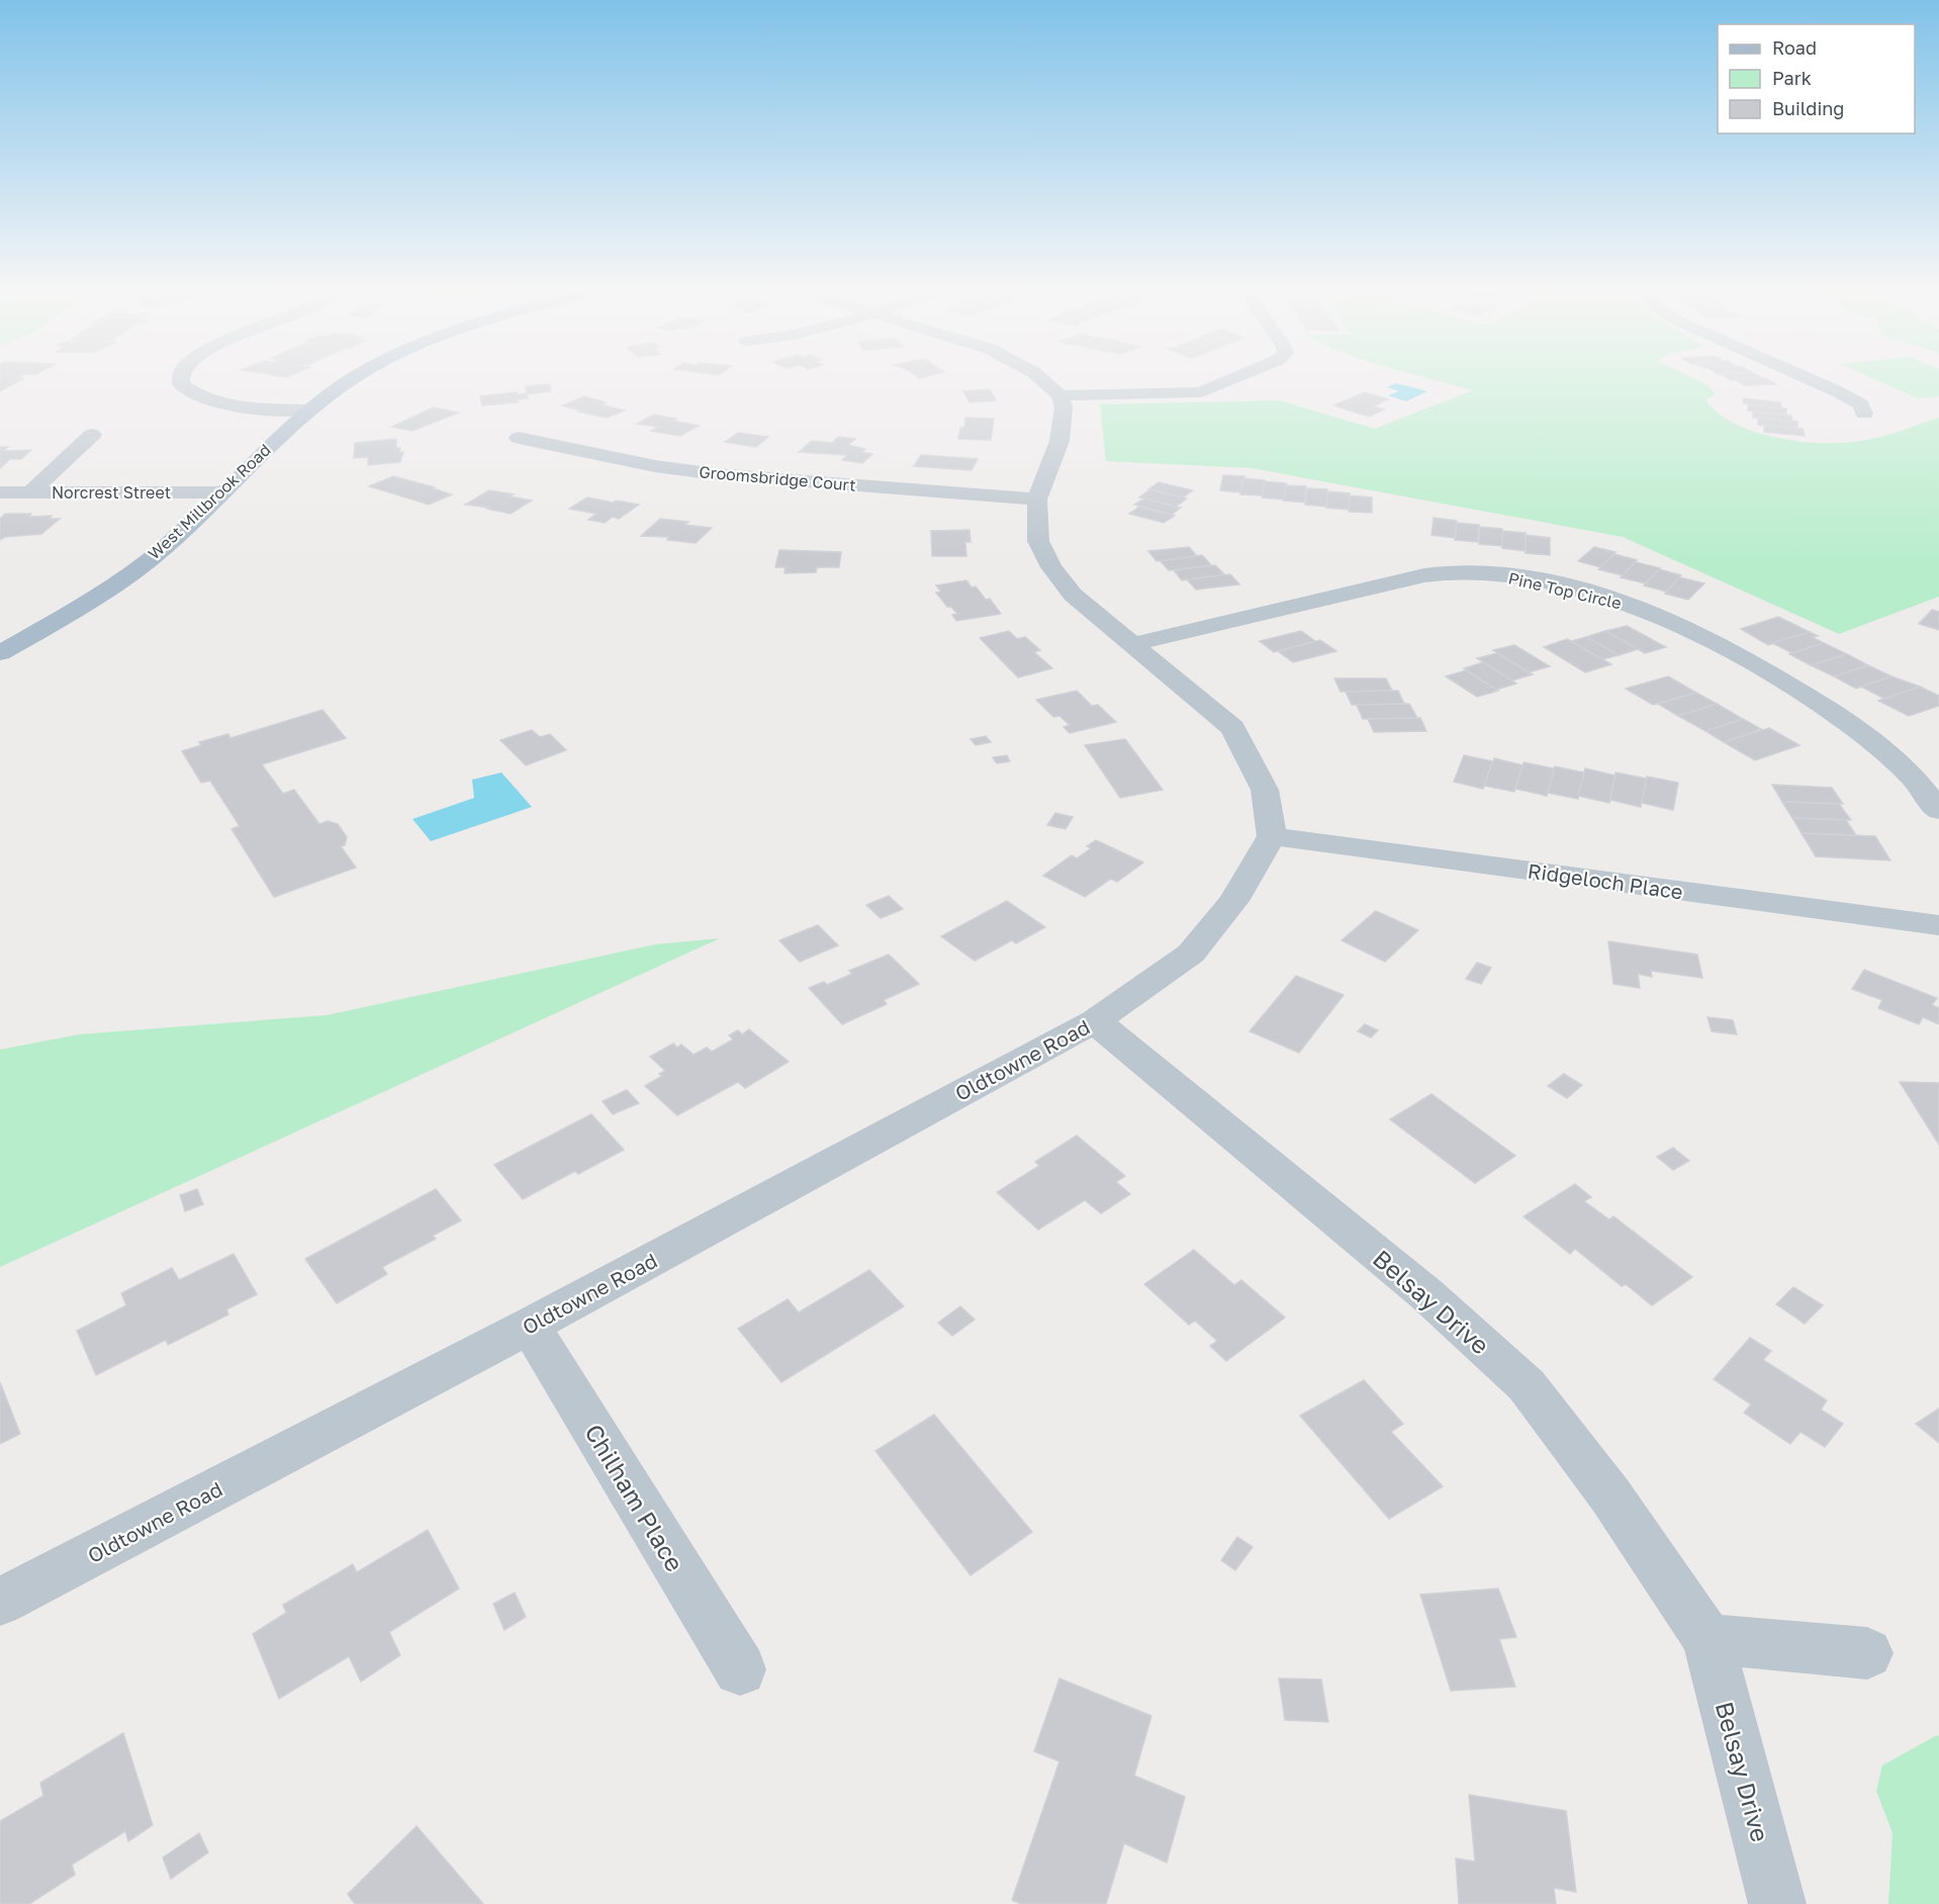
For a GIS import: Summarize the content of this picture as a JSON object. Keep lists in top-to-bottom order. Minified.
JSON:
{"streets":{"main road":["West Millbrook Road"],"street":["Groomsbridge Court","Norcrest Street","Pine Top Circle","Ridgeloch Place","Oldtowne Road","Belsay Drive","Chilham Place"]},"crossings":[["Norcrest Street","West Millbrook Road"],["Ridgeloch Place","Oldtowne Road"],["Oldtowne Road","Belsay Drive"],["Oldtowne Road","Chilham Place"]],"legend":["Road","Park","Building"]}
